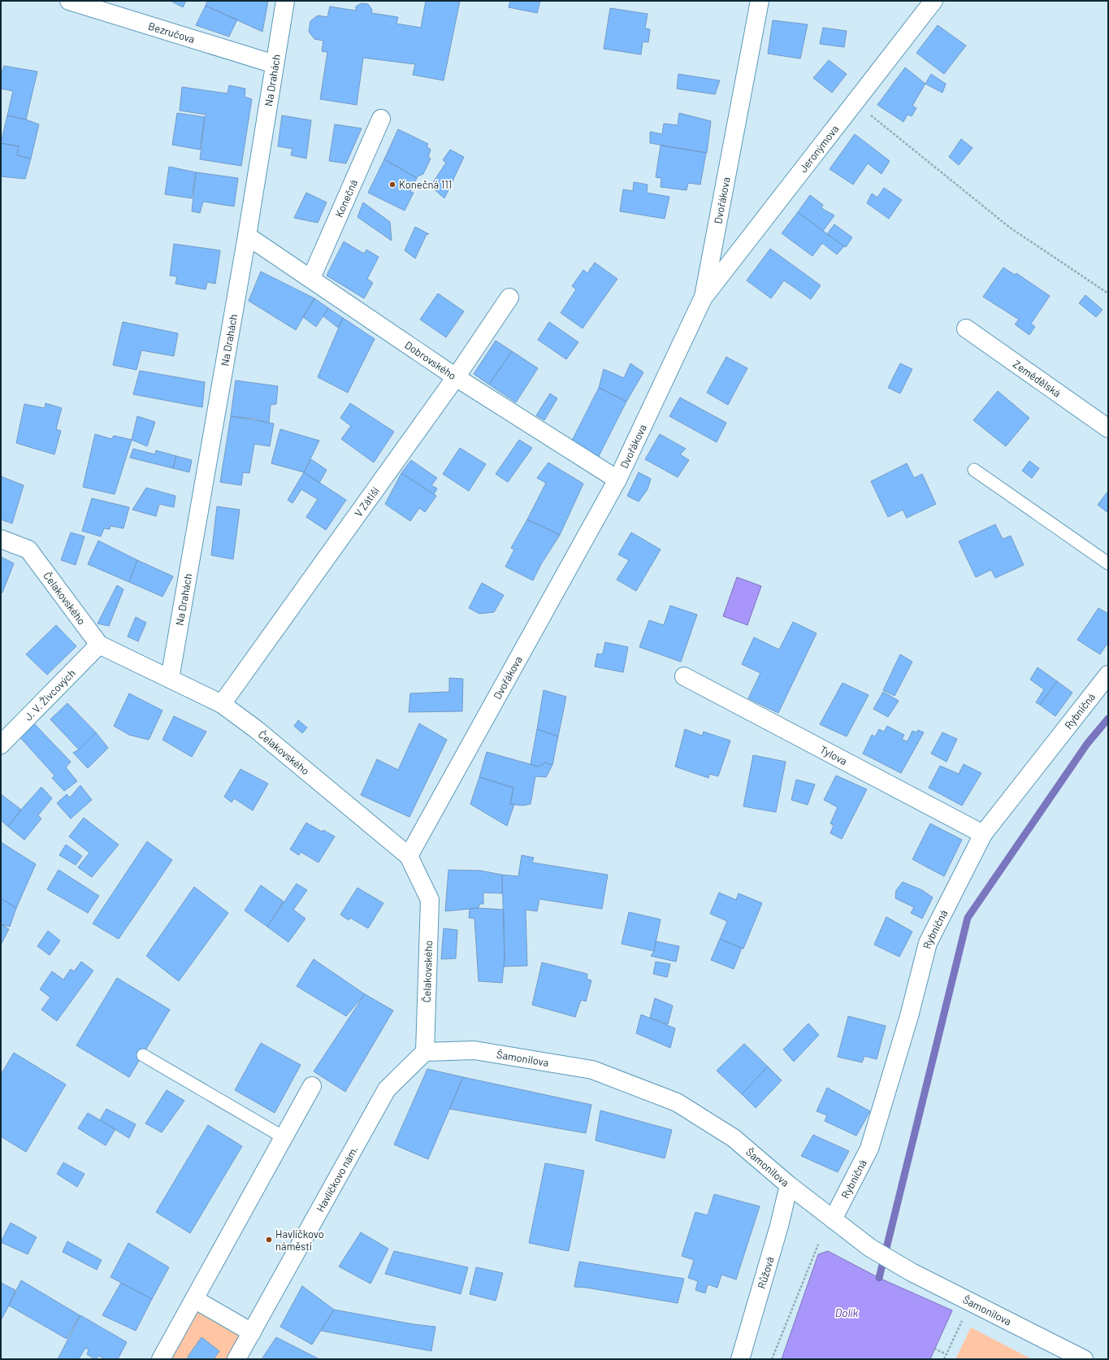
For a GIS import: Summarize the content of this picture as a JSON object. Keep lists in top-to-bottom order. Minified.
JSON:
{"streets":{"street":["Bezručova","Na Drahách","Jeronýmova","Konečná","Dvořákova","Dobrovského","Zemědělská","V Zátiší","Čelakovského","J. V. Živcových","Rybničná","Tylova","Šamonilova","Havlíčkovo nám.","Růžová"]},"crossings":[["Bezručova","Na Drahách"],["Na Drahách","Dobrovského"],["Na Drahách","Čelakovského"],["Jeronýmova","Dvořákova"],["Konečná","Dobrovského"],["Dvořákova","Dobrovského"],["Dvořákova","Čelakovského"],["Dobrovského","V Zátiší"],["V Zátiší","Čelakovského"],["Čelakovského","J. V. Živcových"],["Čelakovského","Šamonilova"],["Čelakovského","Havlíčkovo nám."],["Rybničná","Tylova"],["Rybničná","Šamonilova"],["Šamonilova","Havlíčkovo nám."],["Šamonilova","Růžová"]],"water":["Dolík"],"places":["Konečná 111","Havlíčkovo náměstí"]}
